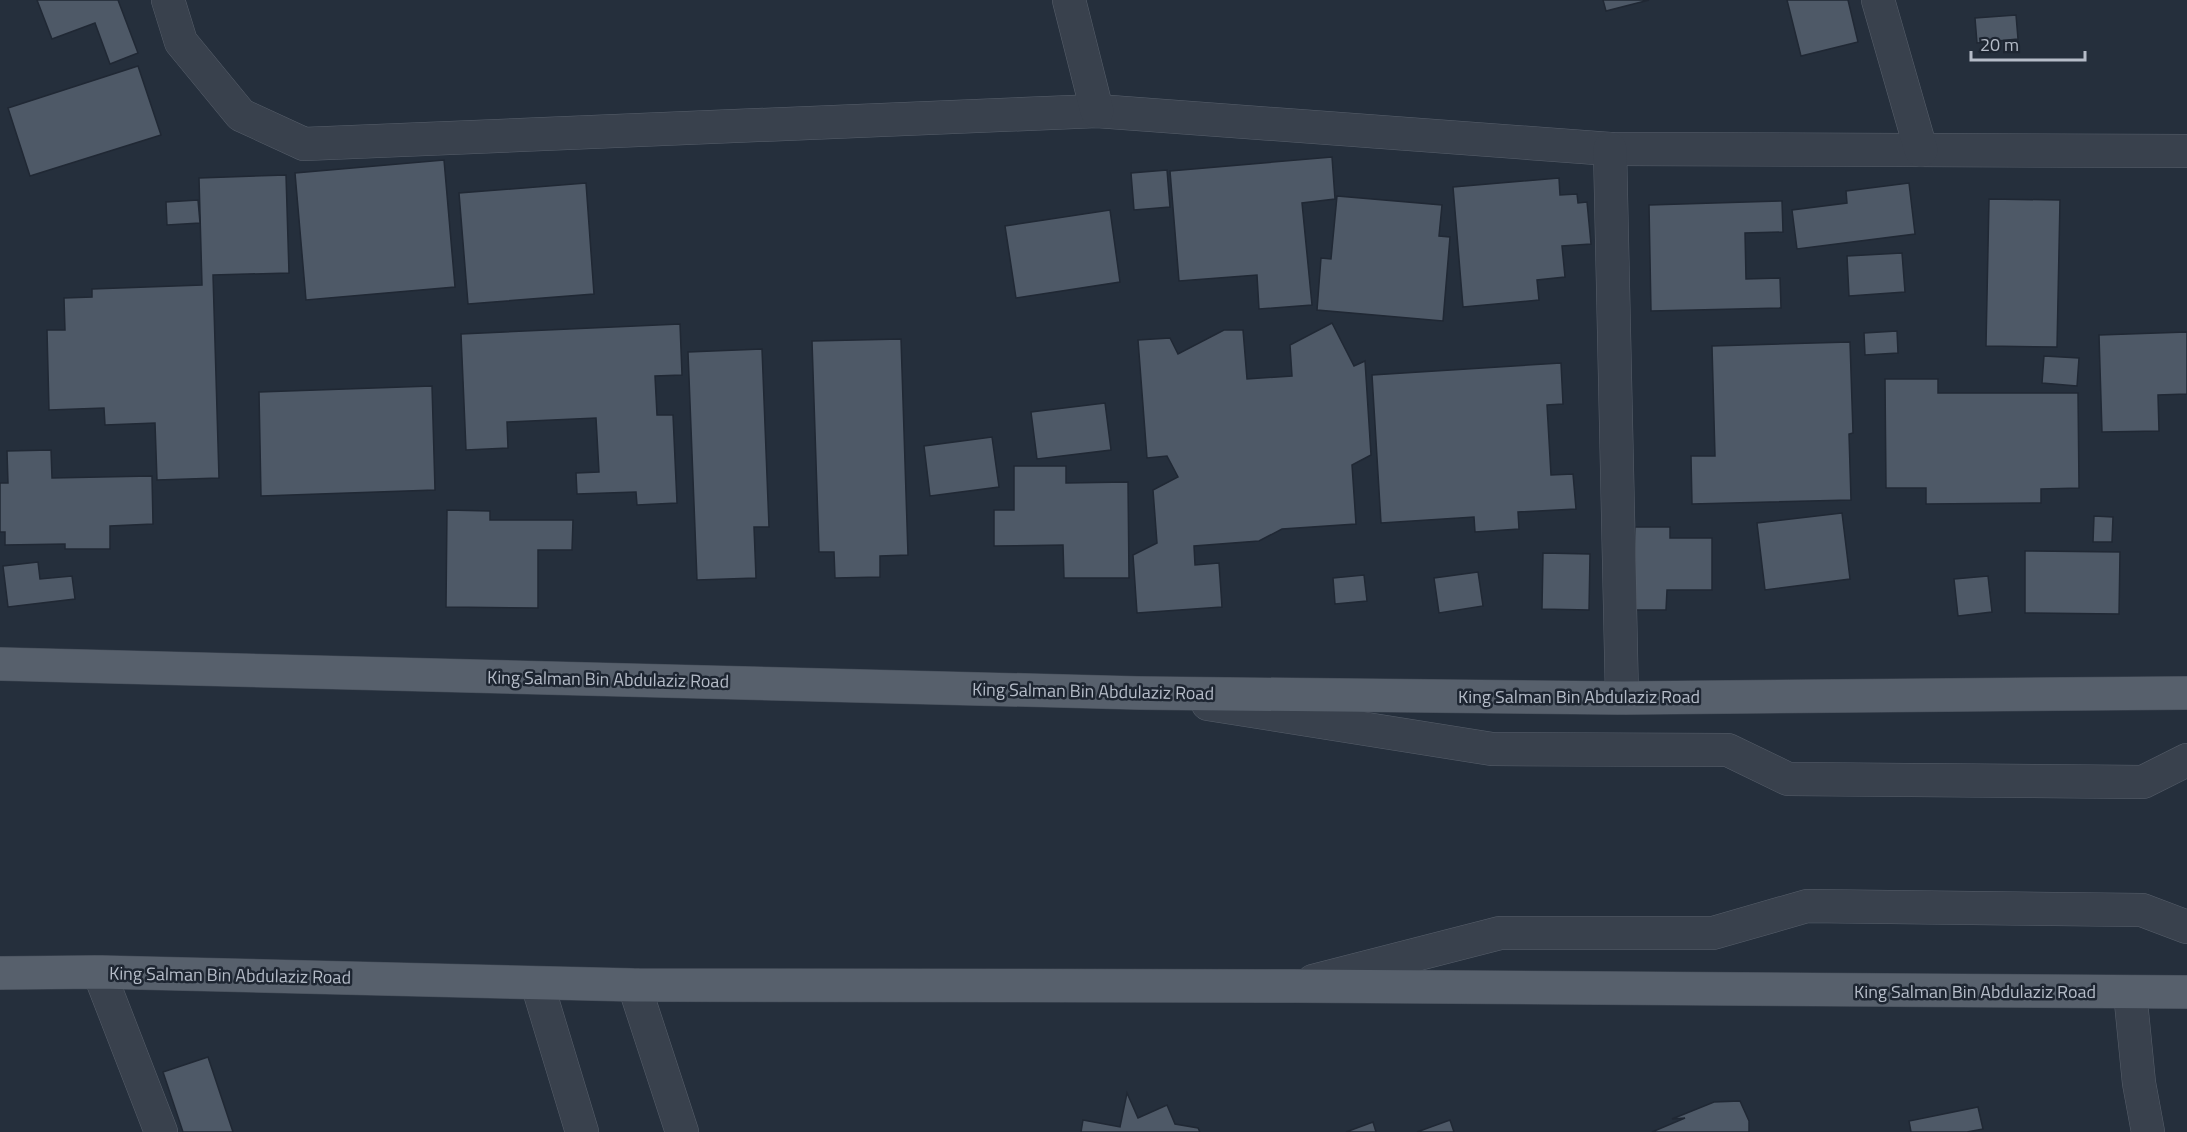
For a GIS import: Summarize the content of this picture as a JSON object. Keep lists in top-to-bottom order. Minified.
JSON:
{"streets":{"main road":["King Salman Bin Abdulaziz Road"]},"scale_bar":"20 m"}
